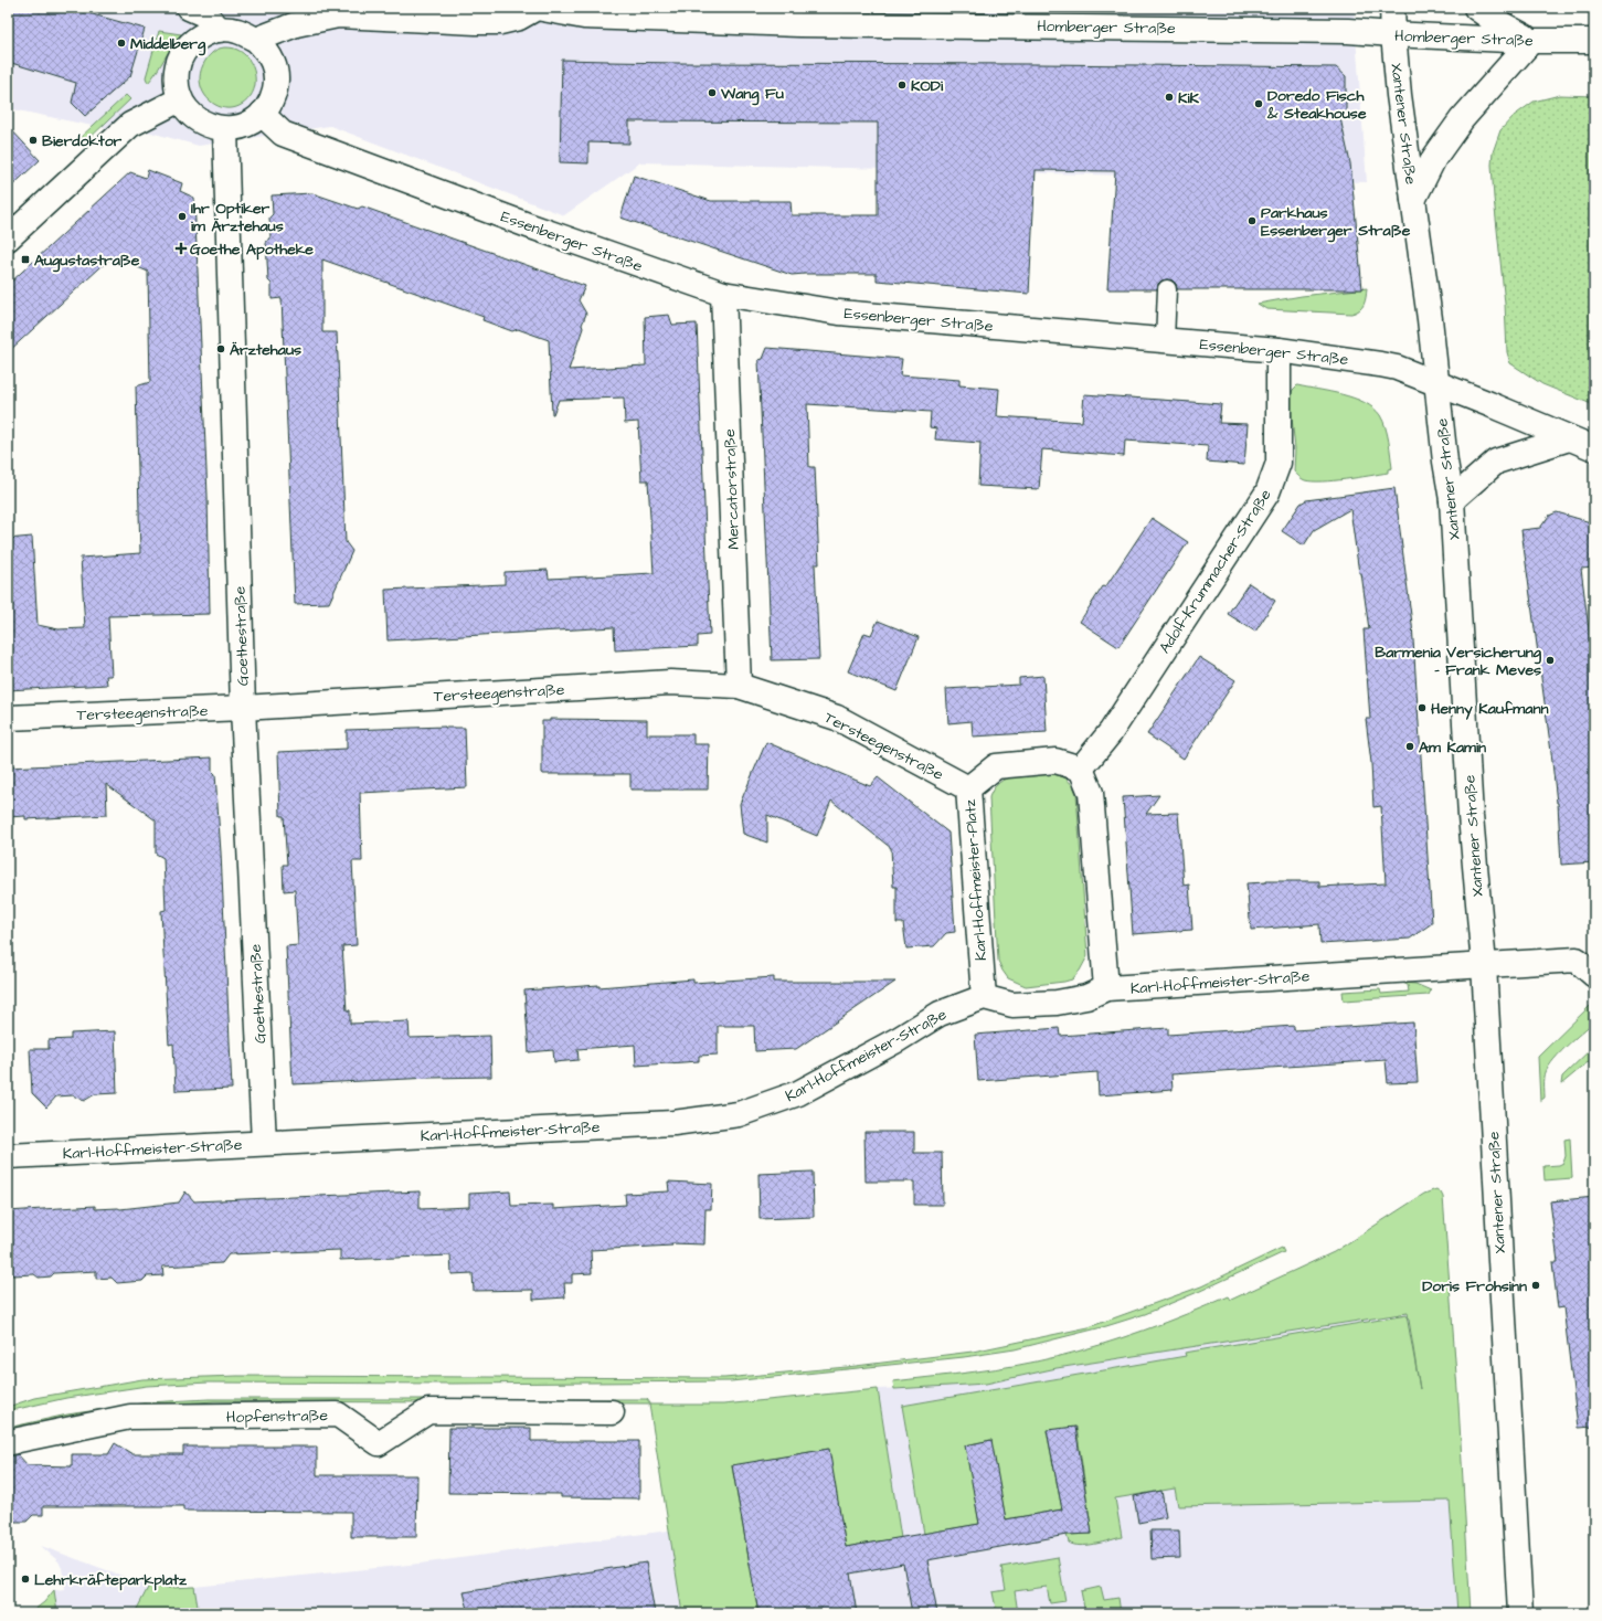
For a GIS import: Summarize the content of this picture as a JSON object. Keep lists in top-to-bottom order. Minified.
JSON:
{"streets":{"street":["Homberger Straße","Xantener Straße","Essenberger Straße","Mercatorstraße","Adolf-Krummacher-Straße","Goethestraße","Tersteegenstraße","Karl-Hoffmeister-Platz","Karl-Hoffmeister-Straße","Hopfenstraße"]},"crossings":[["Homberger Straße","Xantener Straße"],["Homberger Straße","Essenberger Straße"],["Homberger Straße","Goethestraße"],["Xantener Straße","Essenberger Straße"],["Xantener Straße","Karl-Hoffmeister-Straße"],["Essenberger Straße","Mercatorstraße"],["Essenberger Straße","Adolf-Krummacher-Straße"],["Essenberger Straße","Goethestraße"],["Mercatorstraße","Tersteegenstraße"],["Adolf-Krummacher-Straße","Karl-Hoffmeister-Platz"],["Goethestraße","Tersteegenstraße"],["Goethestraße","Karl-Hoffmeister-Straße"],["Tersteegenstraße","Karl-Hoffmeister-Platz"],["Karl-Hoffmeister-Platz","Karl-Hoffmeister-Straße"]],"places":{"other":["Middelberg","KODi","Wang Fu","KiK","Doredo Fisch & Steakhouse","Bierdoktor","Ihr Optiker im Ärztehaus","Parkhaus Essenberger Straße","Ärztehaus","Barmenia Versicherung - Frank Meves","Henny Kaufmann","Am Kamin","Doris Frohsinn","Lehrkräfteparkplatz"],"health":["Goethe Apotheke"],"transit":["Augustastraße"]}}
